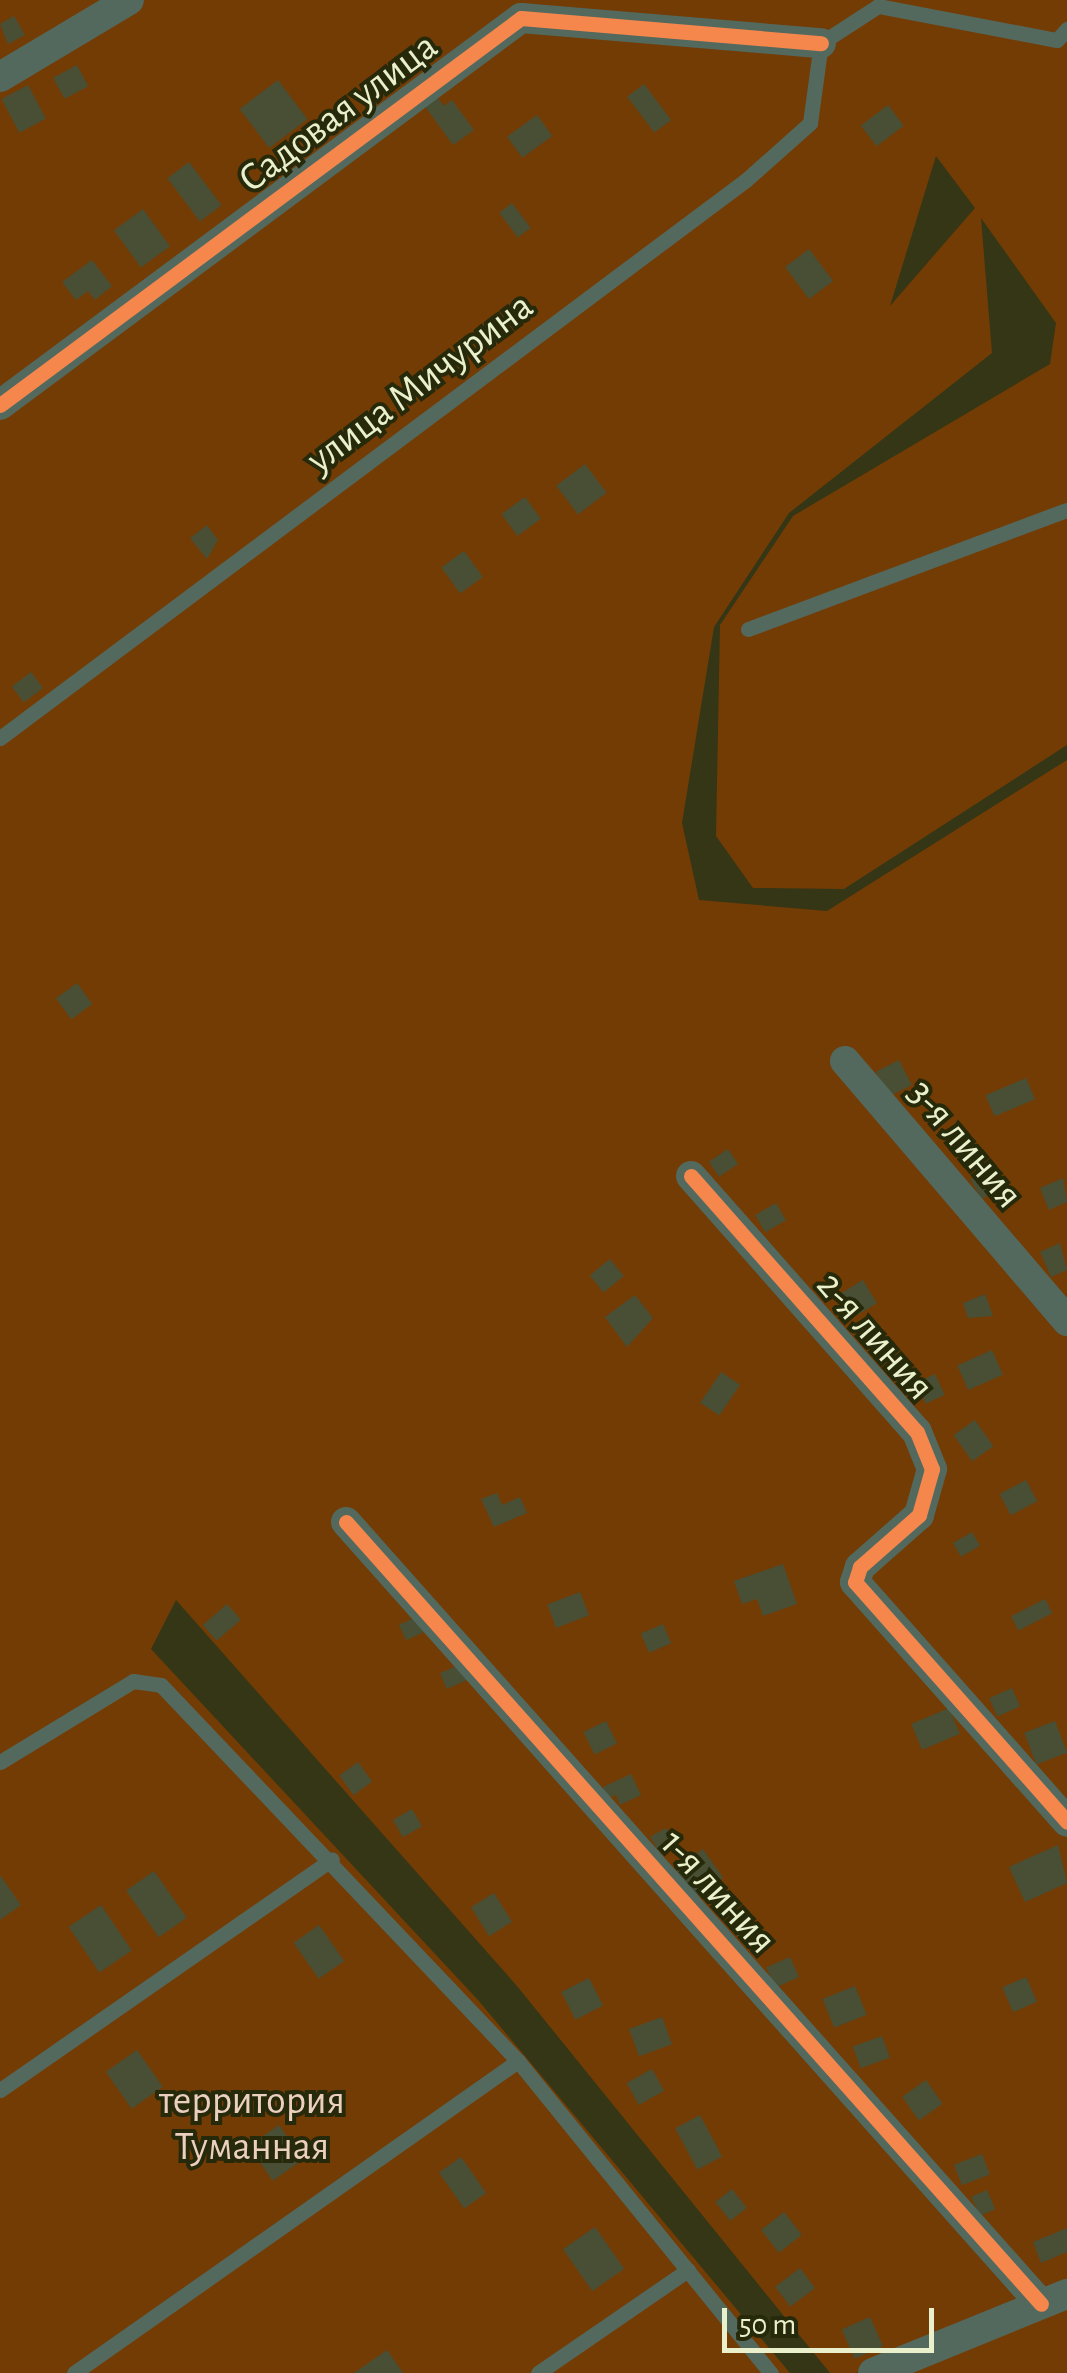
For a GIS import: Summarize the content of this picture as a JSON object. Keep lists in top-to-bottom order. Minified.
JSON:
{"streets":{"street":["Садовая улица","3-я линия","2-я линия","1-я линия"],"lane":["улица Мичурина"]},"crossings":[["Садовая улица","улица Мичурина"]],"parks":["территория Туманная"],"scale_bar":"50 m"}
